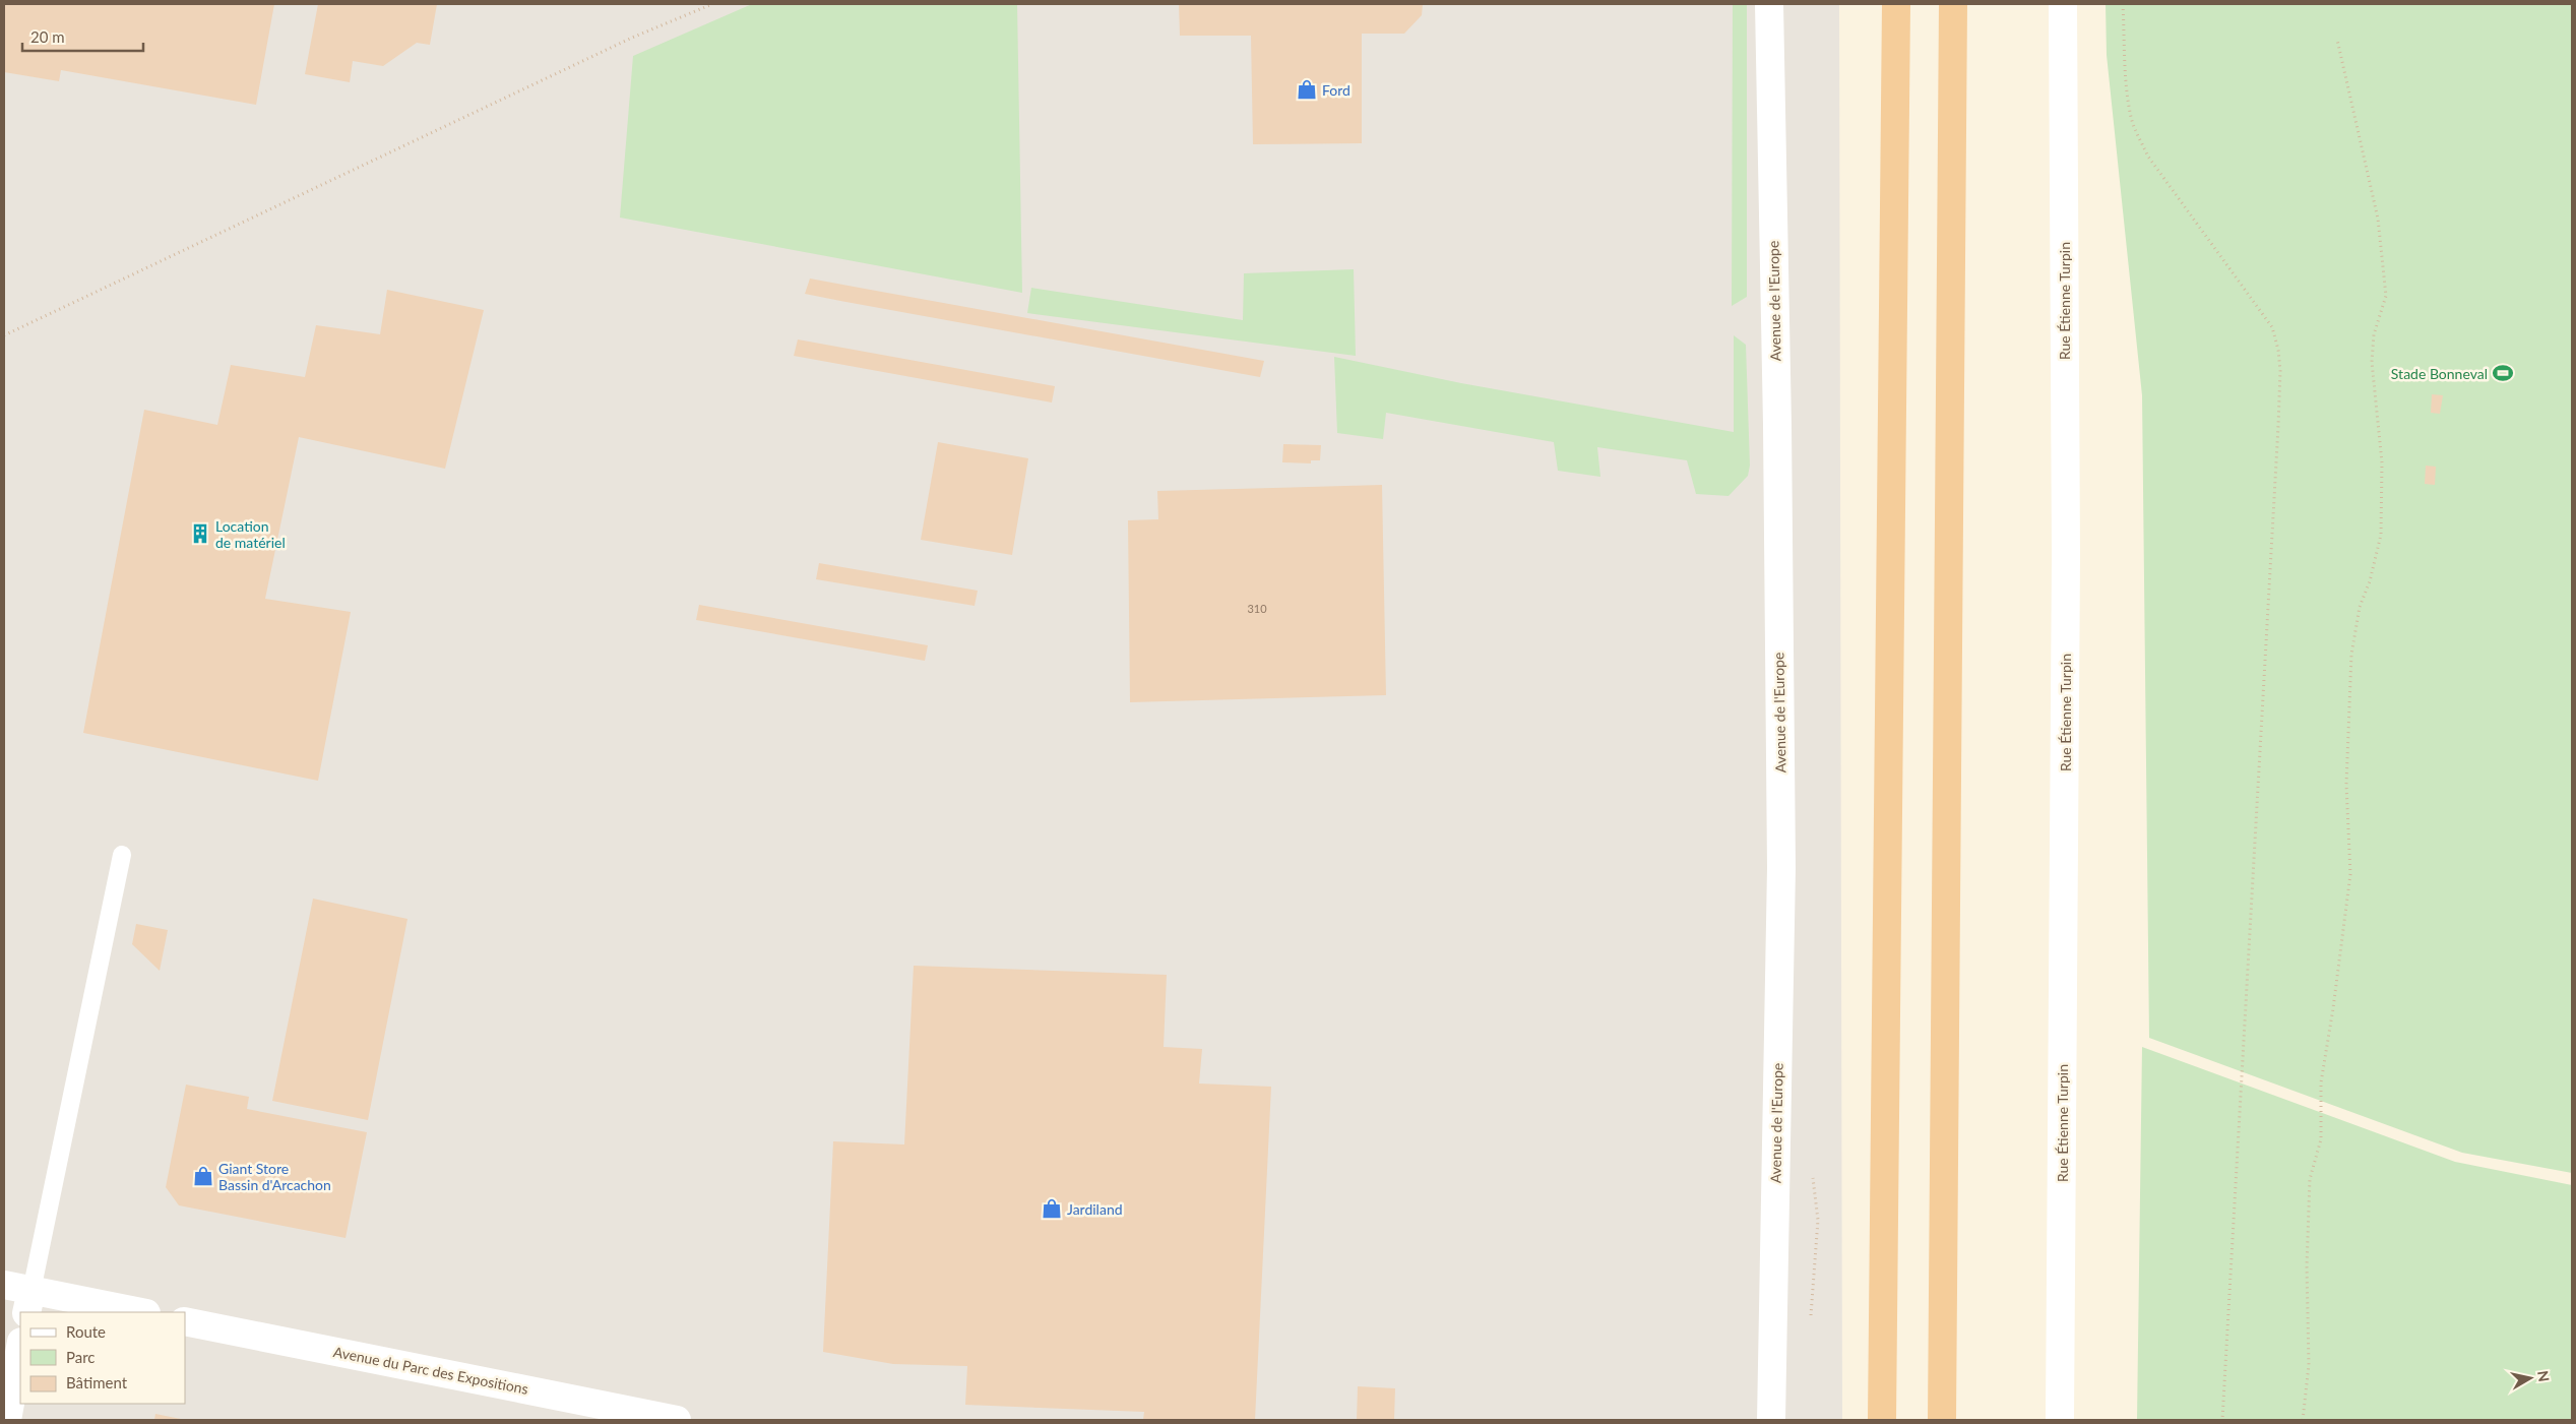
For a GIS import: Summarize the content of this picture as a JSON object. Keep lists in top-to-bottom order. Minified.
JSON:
{"streets":{"street":["Avenue de l'Europe","Rue Étienne Turpin","Avenue du Parc des Expositions"]},"places":{"shop":["Ford","Giant Store Bassin d'Arcachon","Jardiland"],"sports":["Stade Bonneval"],"building":["Location de matériel"]},"house_numbers":["310"],"legend":["Route","Parc","Bâtiment"],"scale_bar":"20 m","north":"right"}
